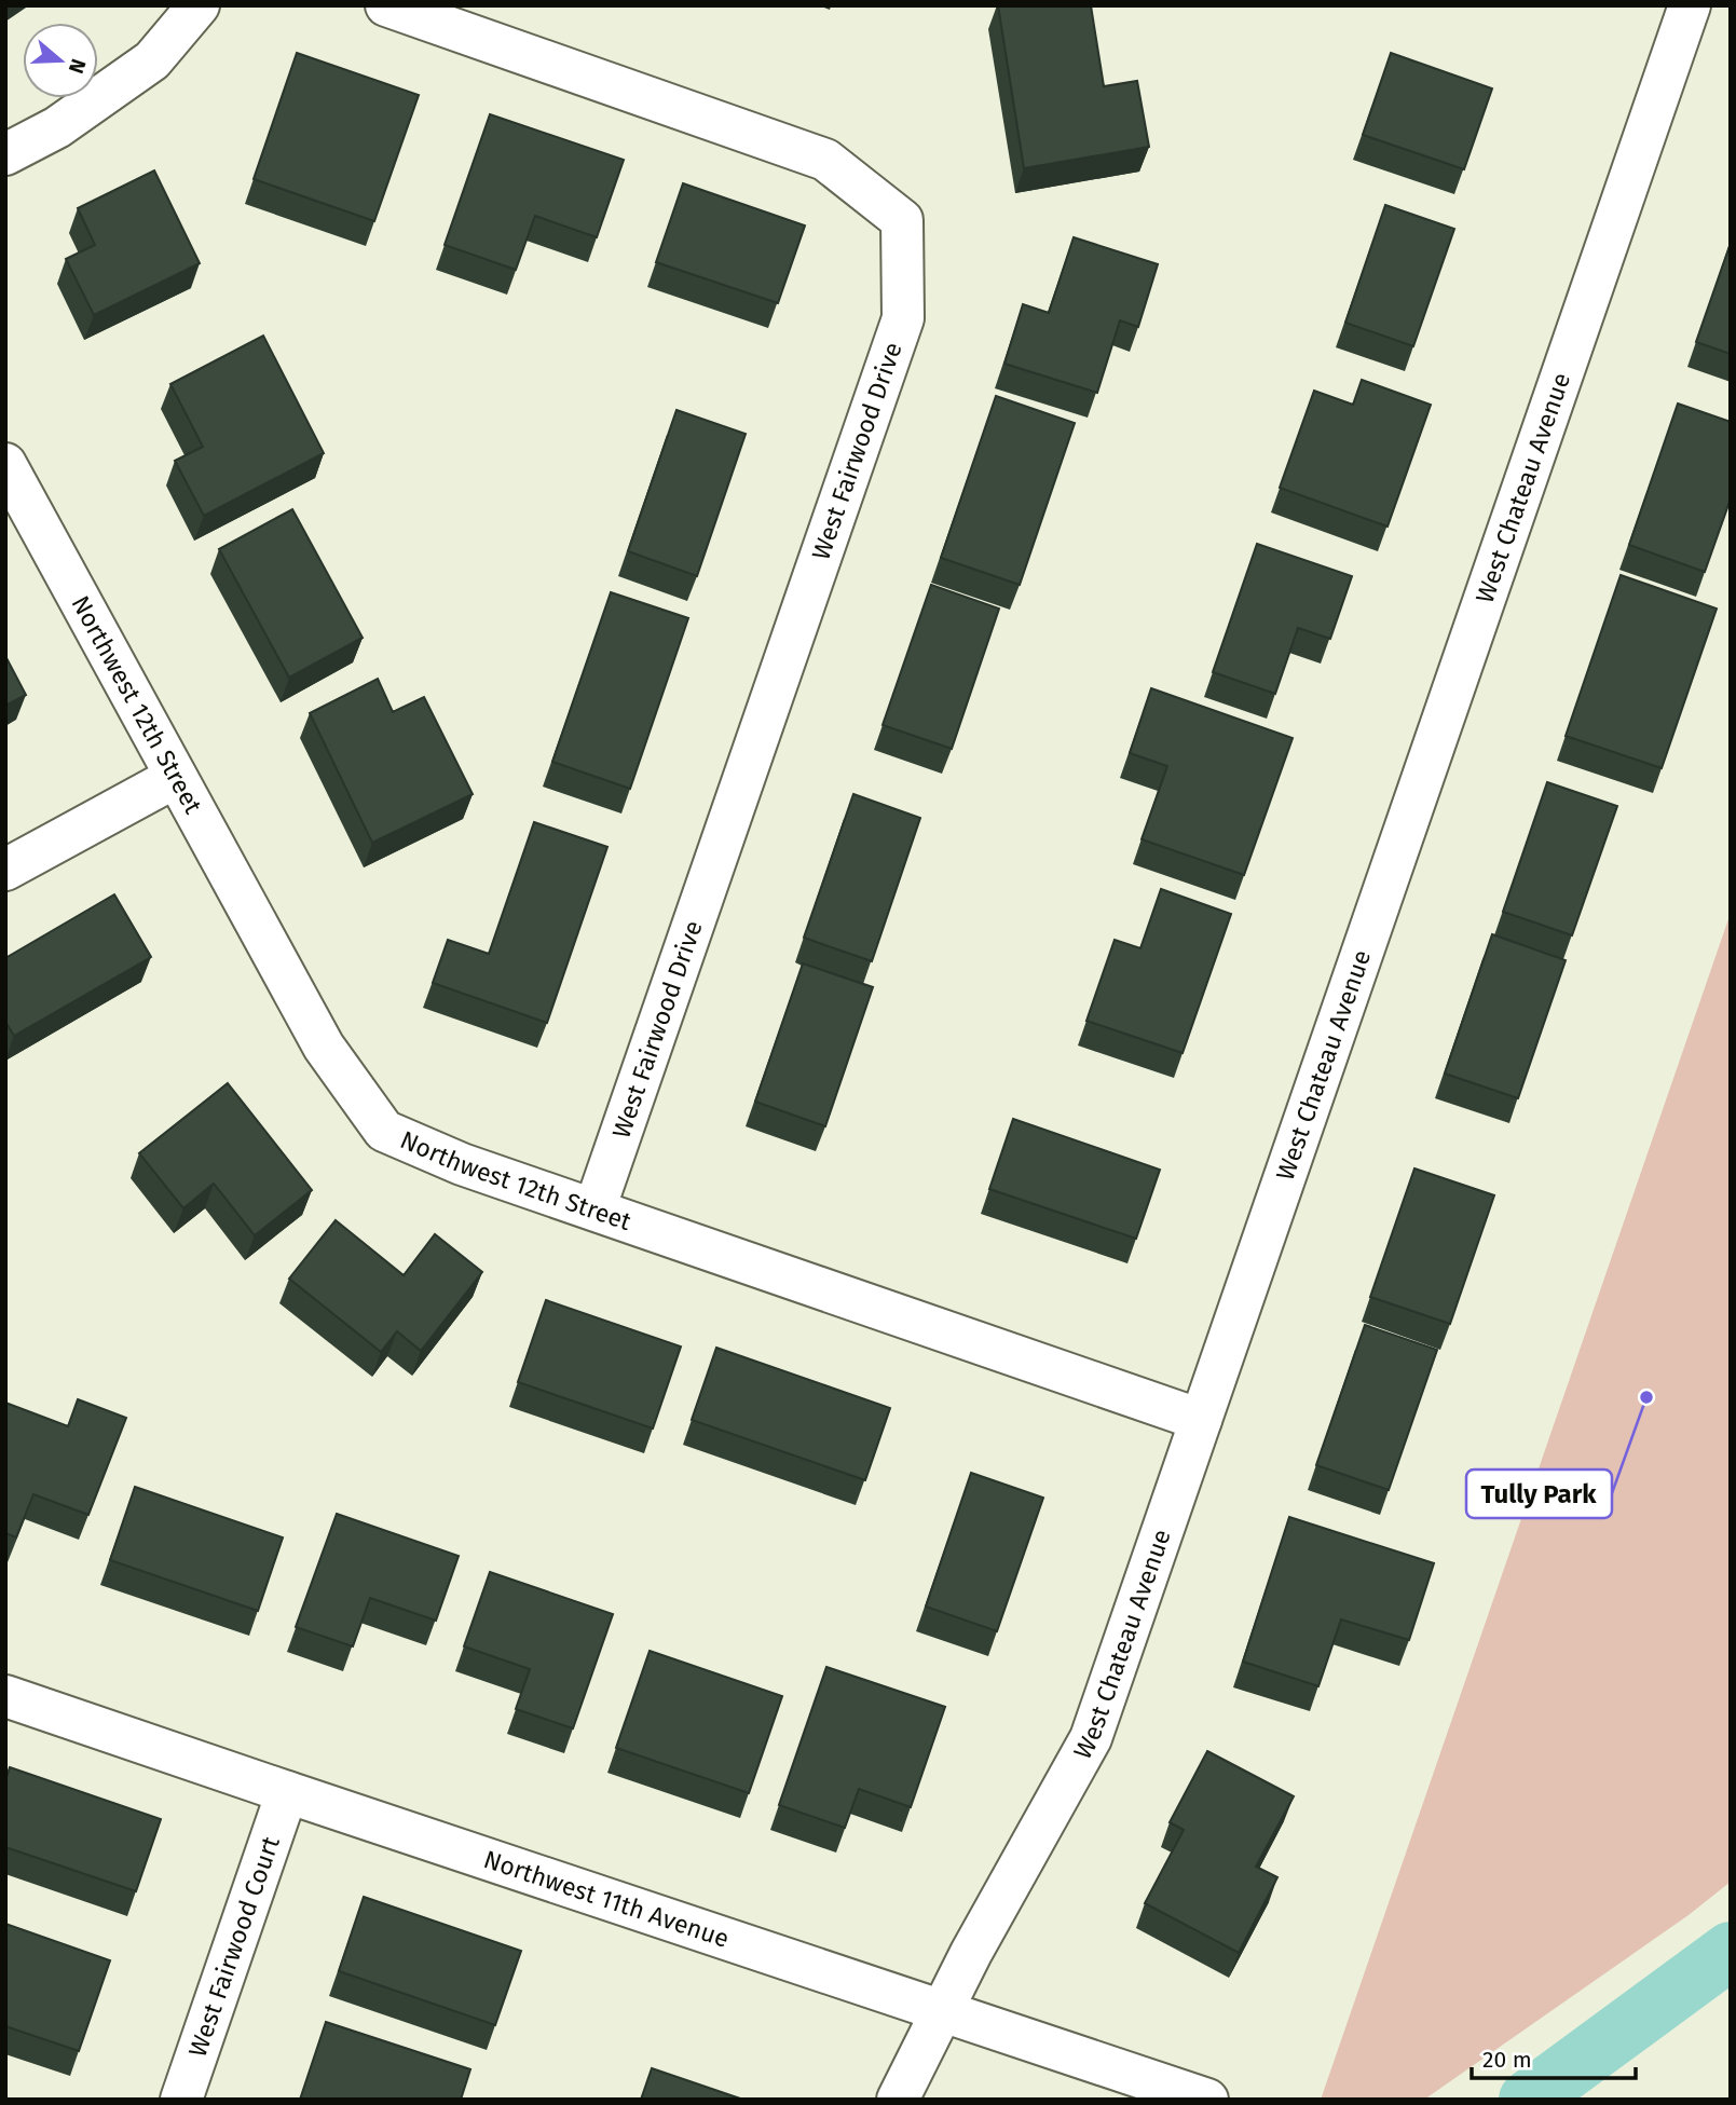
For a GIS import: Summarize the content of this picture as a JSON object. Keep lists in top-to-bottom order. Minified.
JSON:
{"streets":{"street":["West Fairwood Drive","West Chateau Avenue","Northwest 12th Street","Northwest 11th Avenue","West Fairwood Court"]},"crossings":[["West Fairwood Drive","Northwest 12th Street"],["West Chateau Avenue","Northwest 12th Street"],["West Chateau Avenue","Northwest 11th Avenue"],["Northwest 11th Avenue","West Fairwood Court"]],"places":["Tully Park"],"scale_bar":"20 m","north":"right"}
